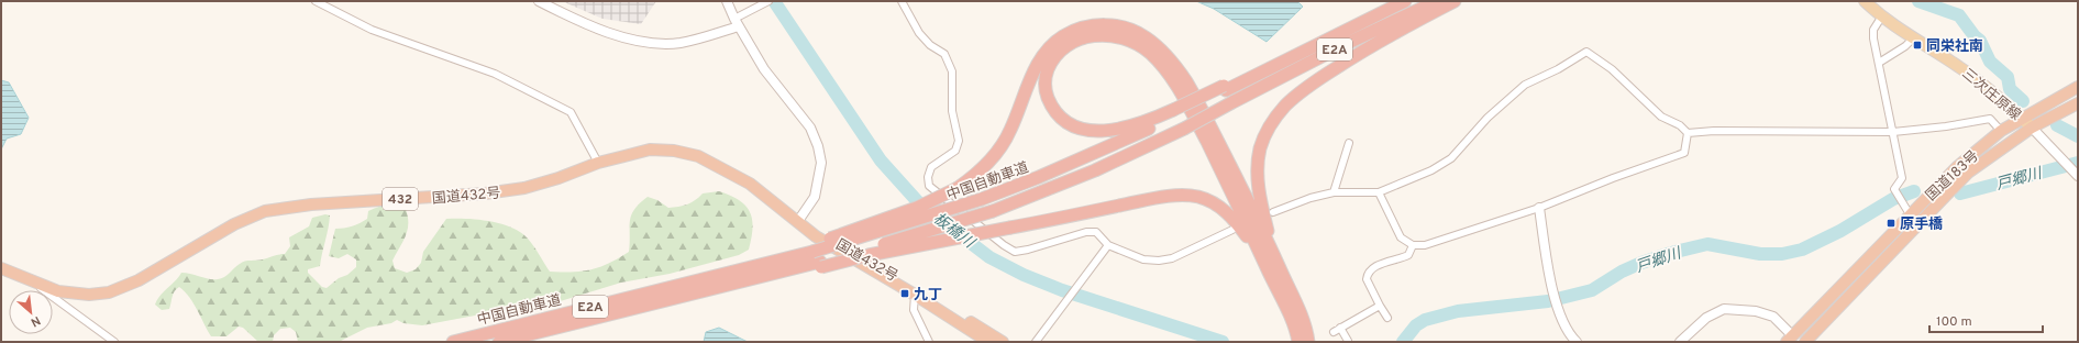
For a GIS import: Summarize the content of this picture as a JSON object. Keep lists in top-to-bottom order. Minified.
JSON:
{"streets":{"highway":["E2A","国道183号","中国自動車道","国道432号","432"],"main road":["三次庄原線"]},"crossings":[["三次庄原線","国道183号"]],"water":["戸郷川","板橋川"],"places":{"transit":["同栄社南","原手橋","九丁"]},"scale_bar":"100 m","north":"bottom right"}
